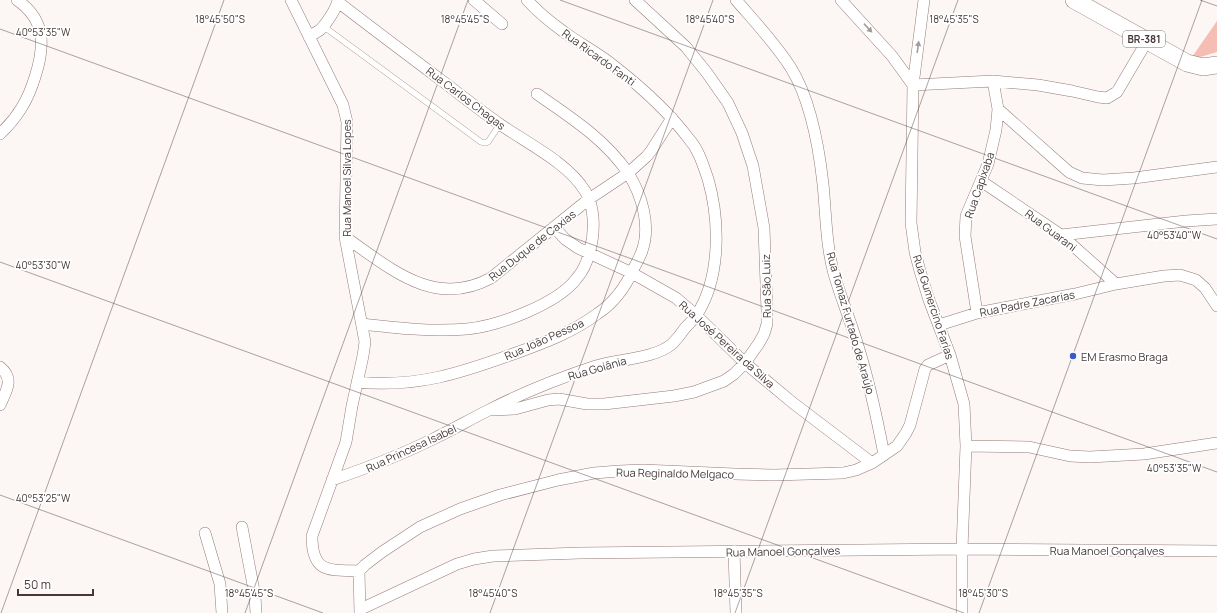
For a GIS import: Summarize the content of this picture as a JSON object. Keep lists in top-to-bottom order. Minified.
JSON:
{"streets":{"main road":["BR-381"],"street":["Rua Ricardo Fanti","Rua Carlos Chagas","Rua Manoel Silva Lopes","Rua Capixaba","Rua Guarani","Rua Duque de Caxias","Rua São Luiz","Rua Padre Zacarias","Rua Gumercino Farias","Rua Tomaz Furtado de Araújo","Rua João Pessoa","Rua José Pereira da Silva","Rua Goiânia","Rua Princesa Isabel","Rua Reginaldo Melgaco","Rua Manoel Gonçalves"]},"crossings":[["Rua Ricardo Fanti","Rua Duque de Caxias"],["Rua Ricardo Fanti","Rua José Pereira da Silva"],["Rua Ricardo Fanti","Rua Goiânia"],["Rua Carlos Chagas","Rua Duque de Caxias"],["Rua Manoel Silva Lopes","Rua Duque de Caxias"],["Rua Manoel Silva Lopes","Rua João Pessoa"],["Rua Manoel Silva Lopes","Rua Princesa Isabel"],["Rua Manoel Silva Lopes","Rua Reginaldo Melgaco"],["Rua Capixaba","Rua Guarani"],["Rua Capixaba","Rua Padre Zacarias"],["Rua Guarani","Rua Padre Zacarias"],["Rua Duque de Caxias","Rua João Pessoa"],["Rua Duque de Caxias","Rua José Pereira da Silva"],["Rua São Luiz","Rua José Pereira da Silva"],["Rua São Luiz","Rua Goiânia"],["Rua São Luiz","Rua Princesa Isabel"],["Rua Padre Zacarias","Rua Gumercino Farias"],["Rua Gumercino Farias","Rua Reginaldo Melgaco"],["Rua Gumercino Farias","Rua Manoel Gonçalves"],["Rua Tomaz Furtado de Araújo","Rua Reginaldo Melgaco"],["Rua João Pessoa","Rua José Pereira da Silva"],["Rua José Pereira da Silva","Rua Goiânia"],["Rua José Pereira da Silva","Rua Reginaldo Melgaco"],["Rua Goiânia","Rua Princesa Isabel"]],"places":["EM Erasmo Braga"],"scale_bar":"50 m","coordinates":["18°45'50\"S","18°45'45\"S","18°45'40\"S","18°45'35\"S","40°53'35\"W","40°53'40\"W","40°53'30\"W","40°53'25\"W","18°45'30\"S"]}
